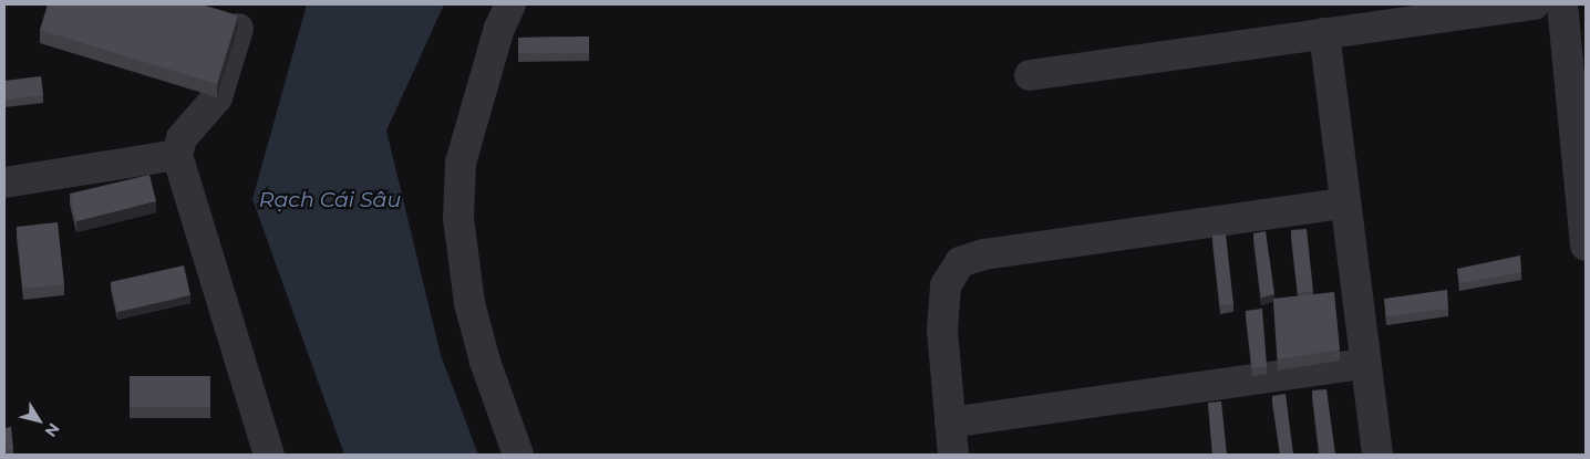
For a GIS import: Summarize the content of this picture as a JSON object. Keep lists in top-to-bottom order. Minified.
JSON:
{"water":["Rạch Cái Sâu"],"north":"bottom right"}
